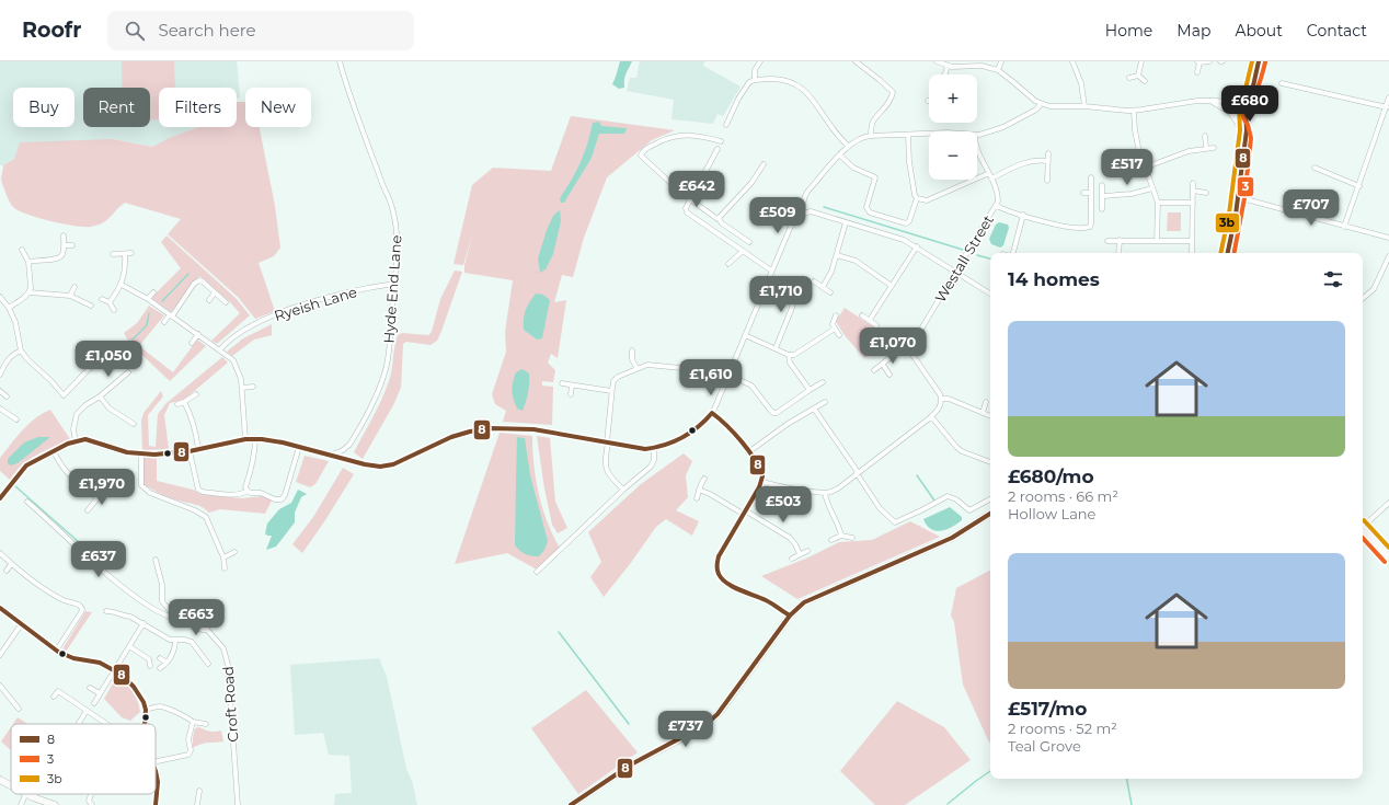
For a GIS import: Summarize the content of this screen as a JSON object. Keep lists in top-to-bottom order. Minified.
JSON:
{"streets":{"street":["Westall Street","Hyde End Lane","Ryeish Lane","Croft Road"]},"crossings":[["Hyde End Lane","Ryeish Lane"]],"lines":["transit line 8","transit line 3b","transit line 3"],"legend":["8","3","3b"],"page":{"header":"Roofr","search":"Search here","nav":["Home","Map","About","Contact"],"map_buttons":["+","−"],"price":["£680","£517","£642","£707","£509","£1,710","£1,070","£1,050","£1,610","£1,970","£503","£637","£663","£737"],"chip":["Buy","Rent","Filters","New"],"heading":"14 homes","list":[{"name":"£680/mo","note":"2 rooms · 66 m² · Hollow Lane"},{"name":"£517/mo","note":"2 rooms · 52 m² · Teal Grove"}]}}
